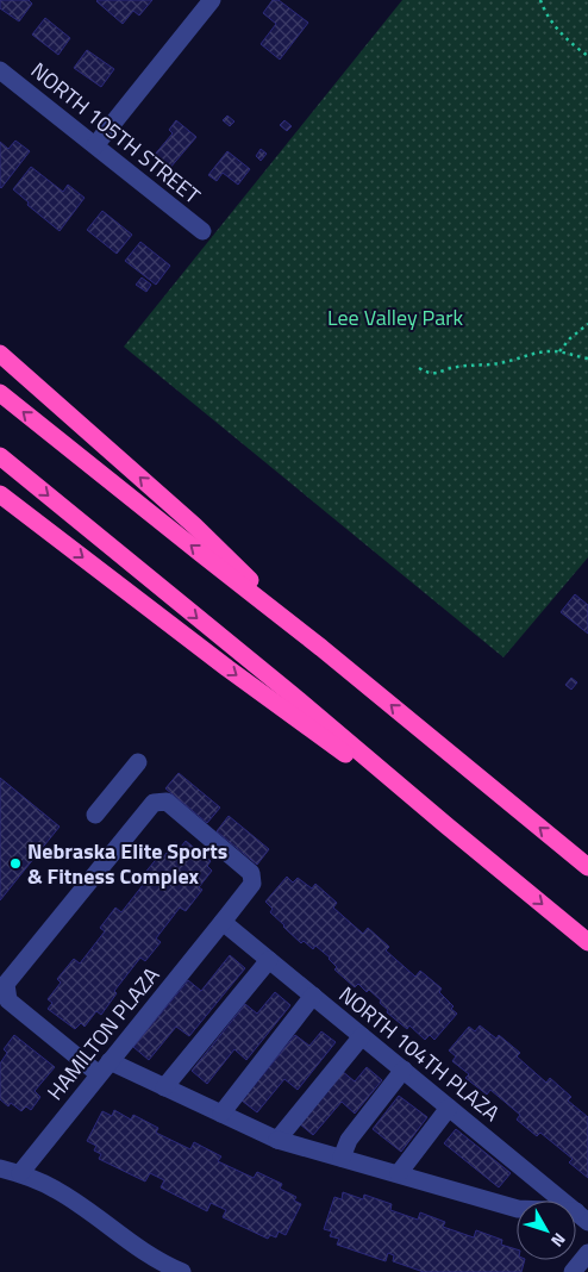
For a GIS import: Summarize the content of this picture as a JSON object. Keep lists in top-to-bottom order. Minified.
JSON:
{"streets":{"street":["NORTH 105TH STREET","HAMILTON PLAZA","NORTH 104TH PLAZA"]},"crossings":[["HAMILTON PLAZA","NORTH 104TH PLAZA"]],"parks":["Lee Valley Park"],"places":["Nebraska Elite Sports & Fitness Complex"],"north":"bottom right"}
